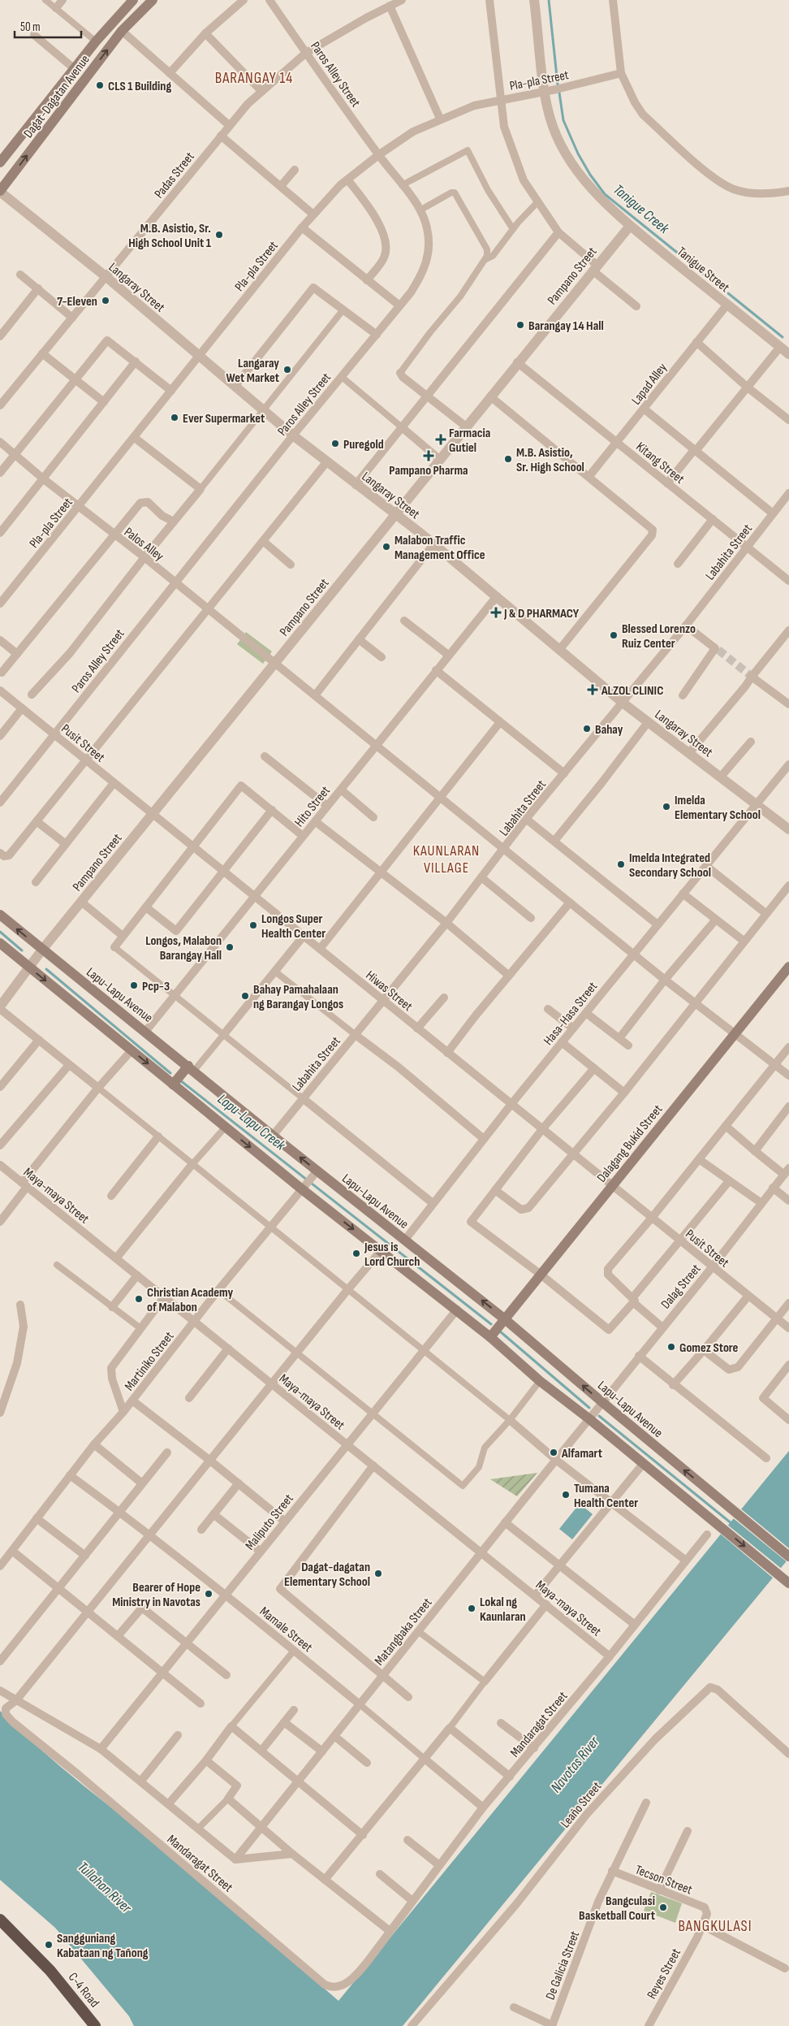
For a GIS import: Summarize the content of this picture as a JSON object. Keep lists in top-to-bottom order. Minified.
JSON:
{"streets":{"highway":["C-4 Road"],"main road":["Dagat-Dagatan Avenue","Lapu-Lapu Avenue","Dalagang Bukid Street"],"street":["Paros Alley Street","Pla-pla Street","Padas Street","Tanigue Street","Pampano Street","Langaray Street","Lapad Alley","Kitang Street","Palos Alley","Labahita Street","Pusit Street","Hito Street","Hiwas Street","Hasa-Hasa Street","Maya-maya Street","Dalag Street","Martiniko Street","Maliputo Street","Mamale Street","Matangbaka Street","Mandaragat Street","Leaño Street","Tecson Street","De Galicia Street","Reyes Street"]},"crossings":[["Paros Alley Street","Pla-pla Street"],["Paros Alley Street","Padas Street"],["Paros Alley Street","Langaray Street"],["Paros Alley Street","Palos Alley"],["Paros Alley Street","Pusit Street"],["Pla-pla Street","Tanigue Street"],["Pla-pla Street","Langaray Street"],["Pla-pla Street","Palos Alley"],["Dagat-Dagatan Avenue","Langaray Street"],["Padas Street","Langaray Street"],["Tanigue Street","Pampano Street"],["Tanigue Street","Lapad Alley"],["Pampano Street","Langaray Street"],["Pampano Street","Kitang Street"],["Pampano Street","Palos Alley"],["Pampano Street","Pusit Street"],["Pampano Street","Hiwas Street"],["Pampano Street","Lapu-Lapu Avenue"],["Langaray Street","Labahita Street"],["Langaray Street","Hito Street"],["Langaray Street","Hasa-Hasa Street"],["Lapad Alley","Kitang Street"],["Kitang Street","Labahita Street"],["Palos Alley","Labahita Street"],["Palos Alley","Hito Street"],["Palos Alley","Hasa-Hasa Street"],["Palos Alley","Dalagang Bukid Street"],["Labahita Street","Hiwas Street"],["Labahita Street","Lapu-Lapu Avenue"],["Pusit Street","Hiwas Street"],["Pusit Street","Dalagang Bukid Street"],["Pusit Street","Dalag Street"],["Hito Street","Hiwas Street"],["Hito Street","Lapu-Lapu Avenue"],["Hiwas Street","Hasa-Hasa Street"],["Hiwas Street","Dalagang Bukid Street"],["Lapu-Lapu Avenue","Hasa-Hasa Street"],["Lapu-Lapu Avenue","Dalagang Bukid Street"],["Lapu-Lapu Avenue","Dalag Street"],["Lapu-Lapu Avenue","Martiniko Street"],["Lapu-Lapu Avenue","Maliputo Street"],["Lapu-Lapu Avenue","Matangbaka Street"],["Maya-maya Street","Martiniko Street"],["Maya-maya Street","Maliputo Street"],["Maya-maya Street","Matangbaka Street"],["Maya-maya Street","Mandaragat Street"],["Dalag Street","Matangbaka Street"],["Martiniko Street","Mamale Street"],["Maliputo Street","Mamale Street"],["Maliputo Street","Mandaragat Street"],["Mamale Street","Matangbaka Street"],["Mamale Street","Mandaragat Street"],["Matangbaka Street","Mandaragat Street"],["Tecson Street","De Galicia Street"],["Tecson Street","Reyes Street"]],"districts":["BARANGAY 14","KAUNLARAN VILLAGE","BANGKULASI"],"water":["Tanigue Creek","Lapu-Lapu Creek","Navotas River","Tullahan River"],"places":{"other":["CLS 1 Building","M.B. Asistio, Sr. High School Unit 1","7-Eleven","Barangay 14 Hall","Langaray Wet Market","Ever Supermarket","Puregold","M.B. Asistio, Sr. High School","Malabon Traffic Management Office","Blessed Lorenzo Ruiz Center","Bahay","Imelda Elementary School","Imelda Integrated Secondary School","Longos Super Health Center","Longos, Malabon Barangay Hall","Pcp-3","Bahay Pamahalaan ng Barangay Longos","Jesus is Lord Church","Christian Academy of Malabon","Gomez Store","Alfamart","Tumana Health Center","Dagat-dagatan Elementary School","Bearer of Hope Ministry in Navotas","Lokal ng Kaunlaran","Bangculasi Basketball Court","Sangguniang Kabataan ng Tañong"],"health":["Farmacia Gutiel","Pampano Pharma","J & D PHARMACY","ALZOL CLINIC"]},"scale_bar":"50 m"}
